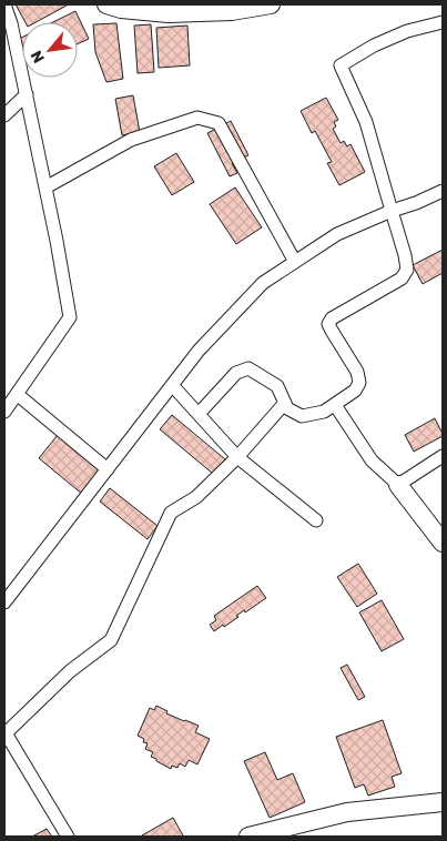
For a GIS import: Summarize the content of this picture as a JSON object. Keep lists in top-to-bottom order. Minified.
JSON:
{"north":"bottom left"}
